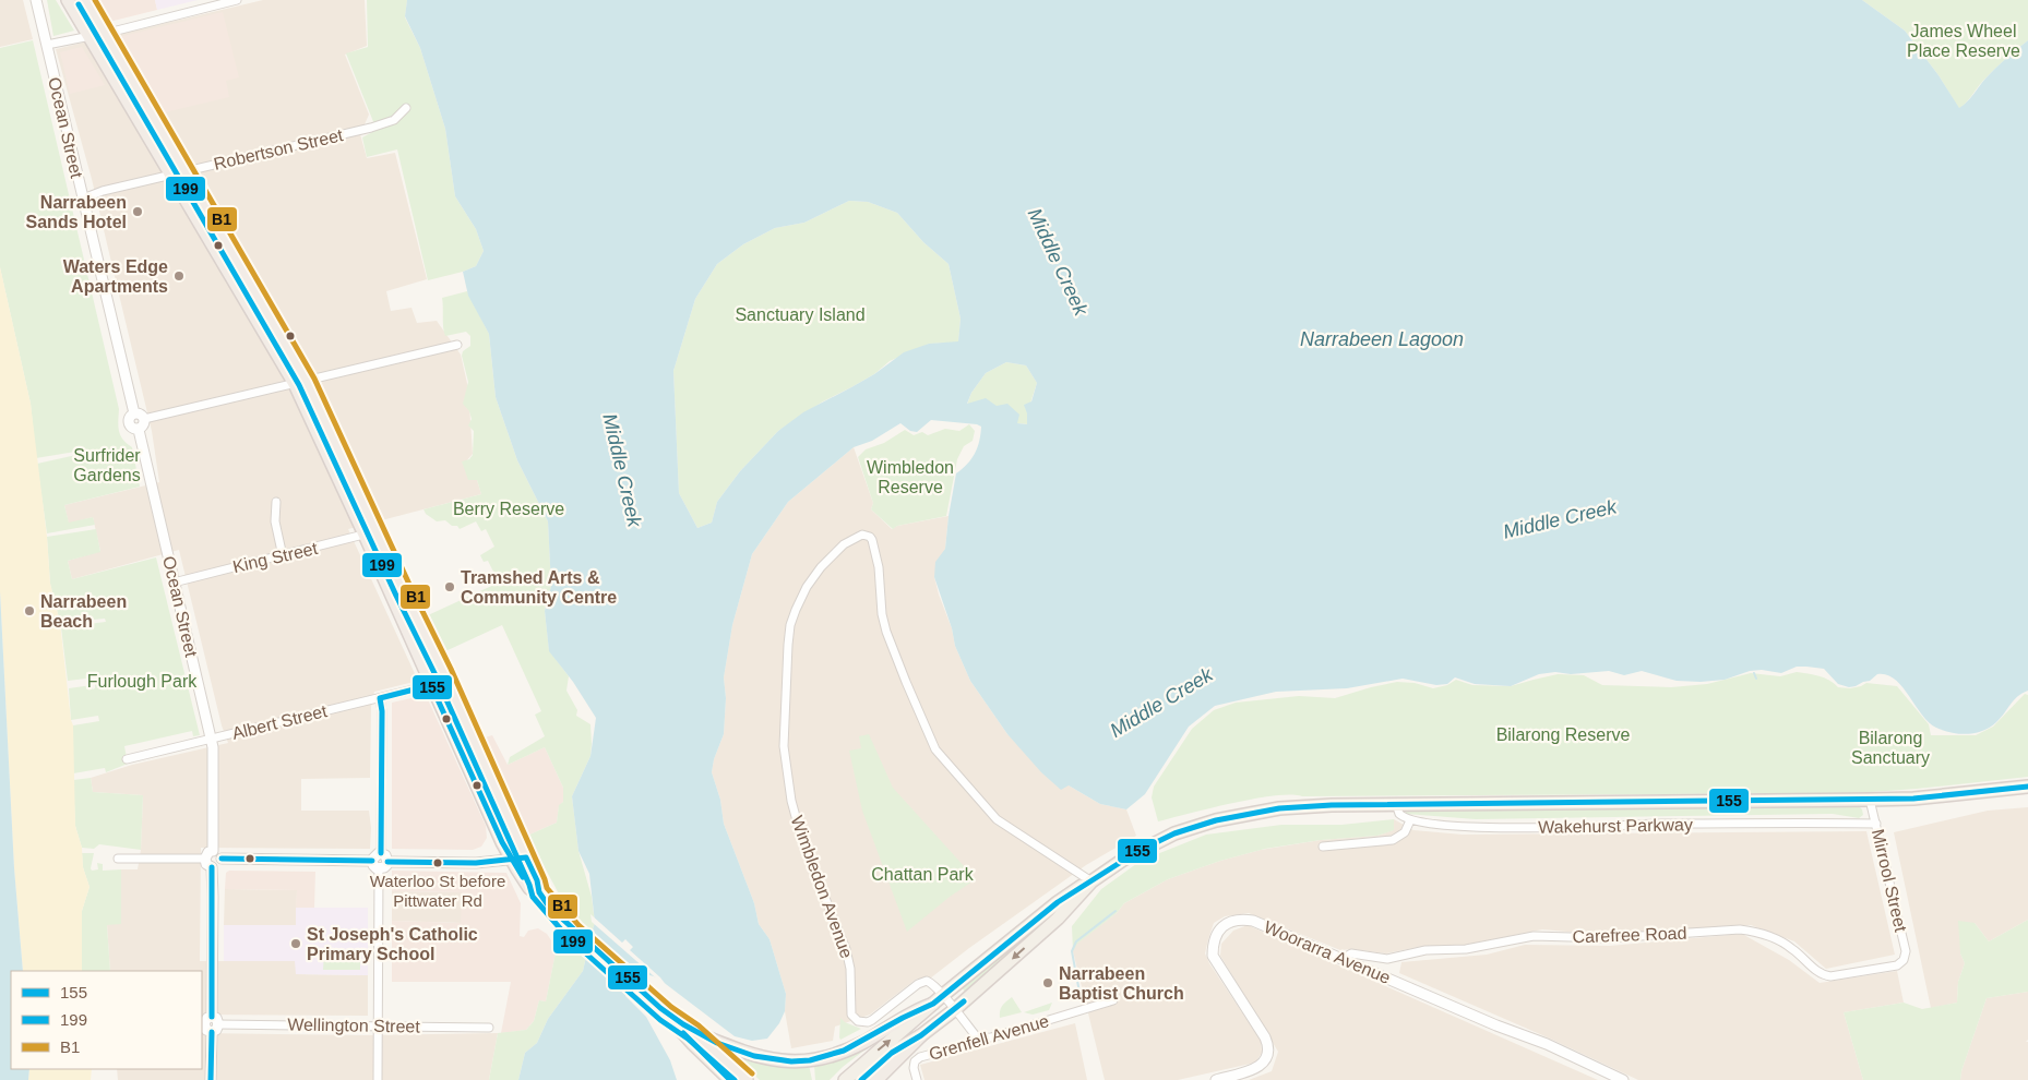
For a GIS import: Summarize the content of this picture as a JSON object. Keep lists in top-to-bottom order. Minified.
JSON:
{"streets":{"main road":["Wakehurst Parkway"],"street":["Ocean Street","Robertson Street","King Street","Albert Street","Mirrool Street","Wimbledon Avenue","Carefree Road","Woorarra Avenue","Wellington Street","Grenfell Avenue"]},"crossings":[["Ocean Street","Robertson Street"],["Ocean Street","King Street"],["Ocean Street","Albert Street"],["Wakehurst Parkway","Mirrool Street"],["Wakehurst Parkway","Wimbledon Avenue"],["Mirrool Street","Carefree Road"],["Wimbledon Avenue","Grenfell Avenue"],["Carefree Road","Woorarra Avenue"]],"water":["Middle Creek","Narrabeen Lagoon"],"parks":["James Wheel Place Reserve","Sanctuary Island","Surfrider Gardens","Wimbledon Reserve","Berry Reserve","Furlough Park","Bilarong Reserve","Bilarong Sanctuary","Chattan Park"],"places":["Narrabeen Sands Hotel","Waters Edge Apartments","Tramshed Arts & Community Centre","Narrabeen Beach","Waterloo St before Pittwater Rd","St Joseph's Catholic Primary School","Narrabeen Baptist Church"],"lines":["transit line B1","transit line 199","transit line 155"],"legend":["155","199","B1"]}
